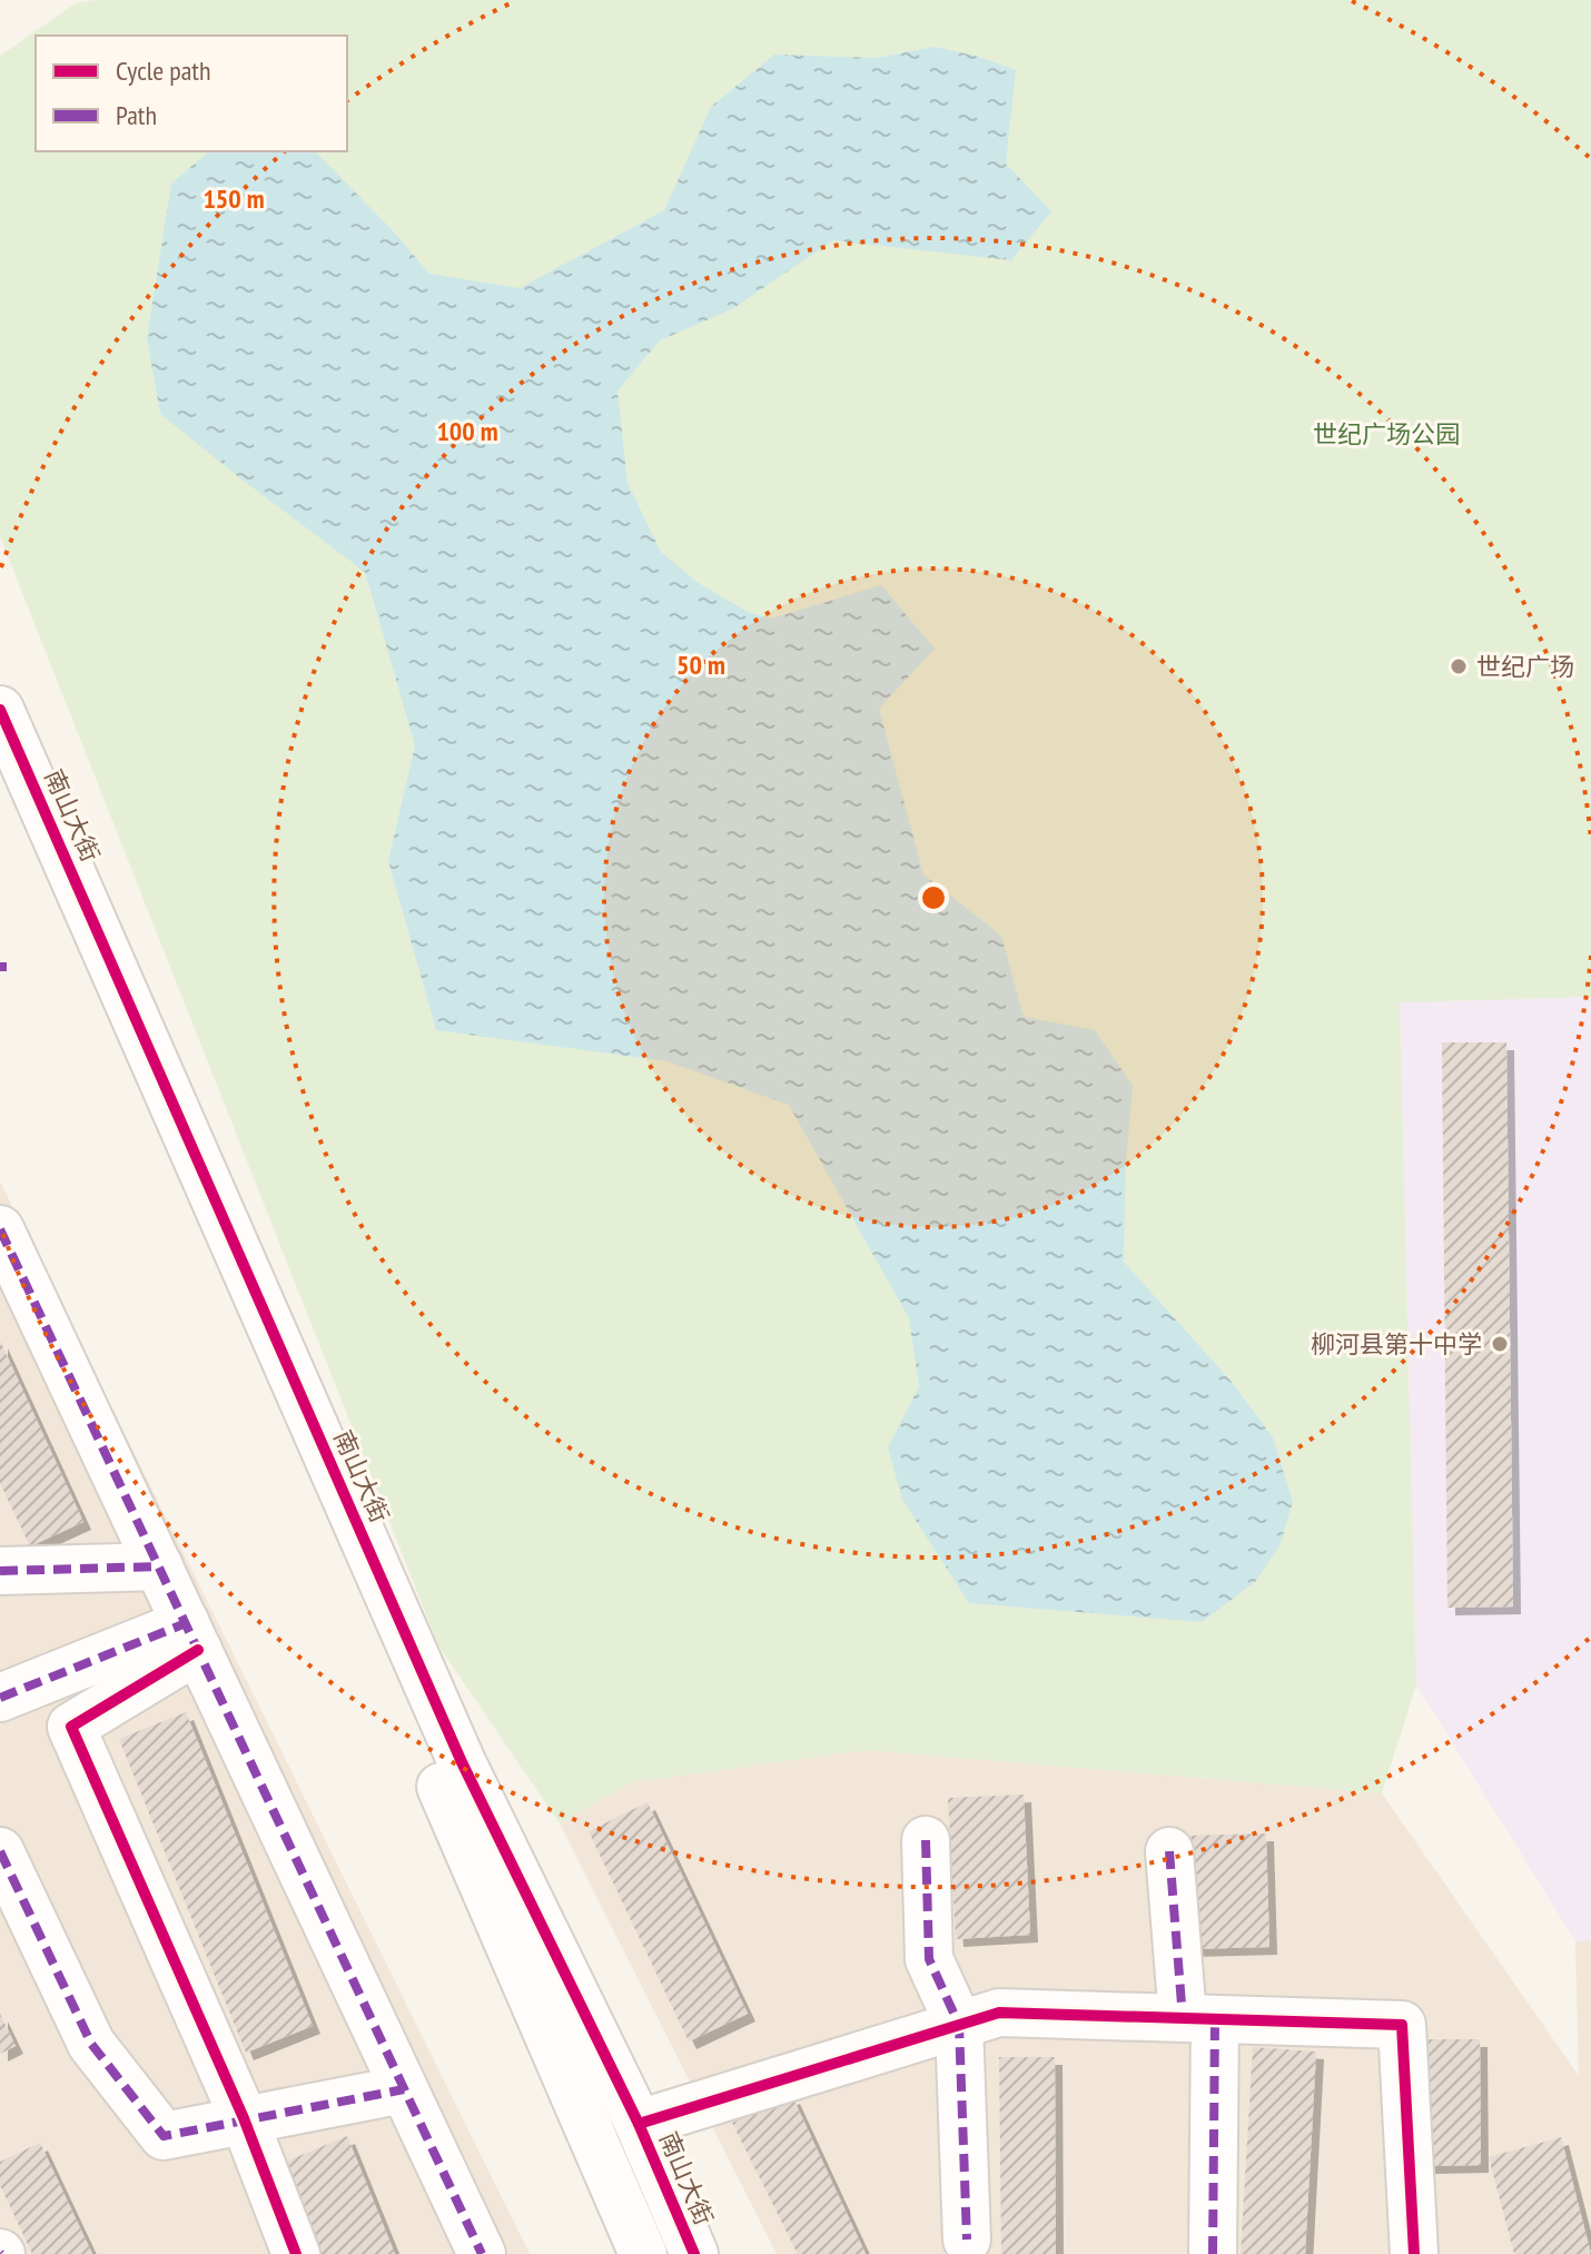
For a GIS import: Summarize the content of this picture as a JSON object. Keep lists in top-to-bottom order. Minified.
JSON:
{"streets":{"street":["南山大街"]},"parks":["世纪广场公园"],"places":["世纪广场","柳河县第十中学"],"legend":["Cycle path","Path"],"rings":["150 m","100 m","50 m"]}
